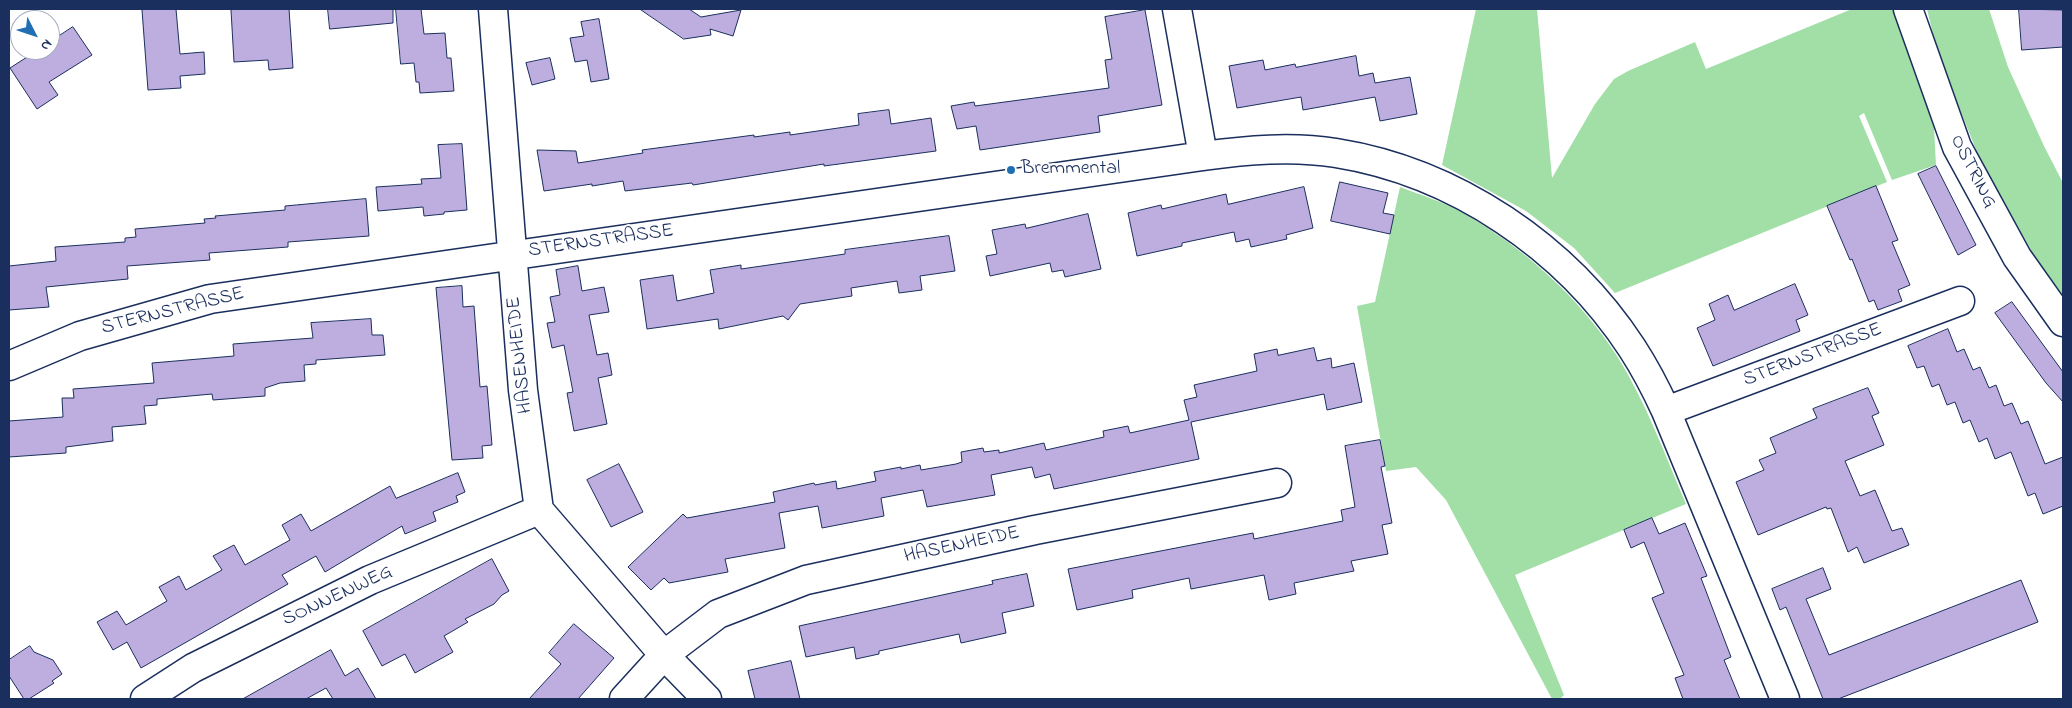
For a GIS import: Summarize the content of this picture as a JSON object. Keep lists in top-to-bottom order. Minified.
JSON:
{"streets":{"street":["OSTRING","STERNSTRASSE","HASENHEIDE","SONNENWEG"]},"crossings":[["STERNSTRASSE","HASENHEIDE"],["HASENHEIDE","SONNENWEG"]],"places":["Bremmental"],"north":"bottom right"}
